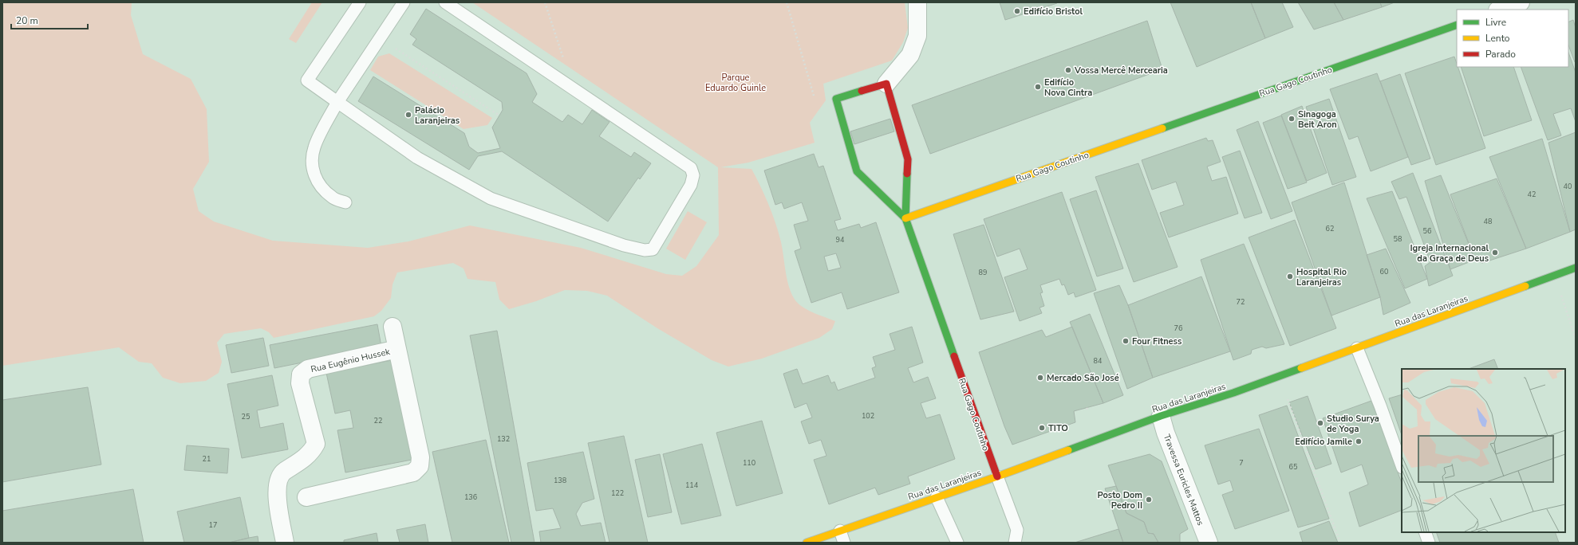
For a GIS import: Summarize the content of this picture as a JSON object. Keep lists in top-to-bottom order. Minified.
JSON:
{"streets":{"street":["Rua Gago Coutinho","Rua das Laranjeiras","Rua Eugênio Hussek","Travessa Euricles Mattos"]},"crossings":[["Rua Gago Coutinho","Rua das Laranjeiras"],["Rua das Laranjeiras","Travessa Euricles Mattos"]],"parks":["Parque Eduardo Guinle"],"places":["Edifício Bristol","Vossa Mercê Mercearia","Edifício Nova Cintra","Palácio Laranjeiras","Sinagoga Beit Aron","Igreja Internacional da Graça de Deus","Hospital Rio Laranjeiras","Four Fitness","Mercado São José","Studio Surya de Yoga","TITO","Edifício Jamile","Posto Dom Pedro II"],"house_numbers":["40","42","48","62","56","58","94","60","89","72","76","84","102","25","22","132","21","110","7","65","138","114","122","136","17"],"legend":["Livre","Lento","Parado"],"scale_bar":"20 m"}
